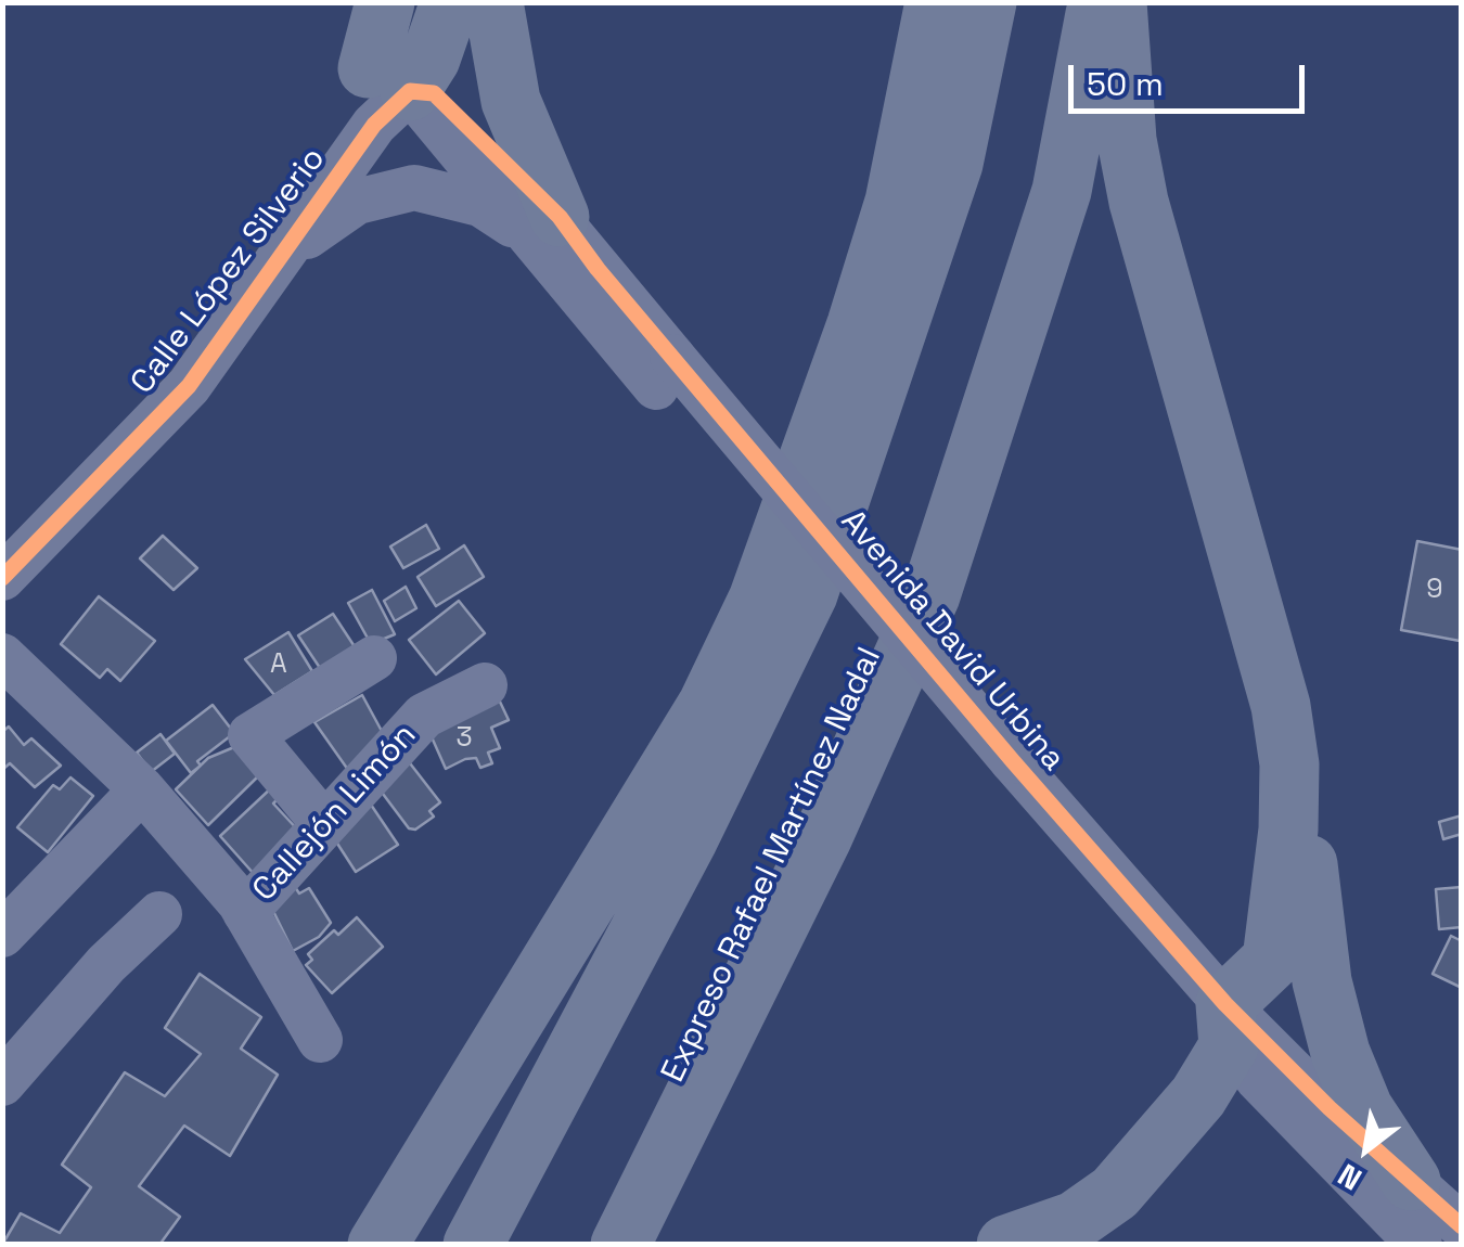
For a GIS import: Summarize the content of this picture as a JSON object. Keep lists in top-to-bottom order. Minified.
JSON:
{"streets":{"highway":["Expreso Rafael Martínez Nadal"],"street":["Calle López Silverio","Avenida David Urbina","Callejón Limón"]},"crossings":[["Calle López Silverio","Avenida David Urbina"]],"house_numbers":["9","A","3"],"scale_bar":"50 m","north":"bottom left"}
